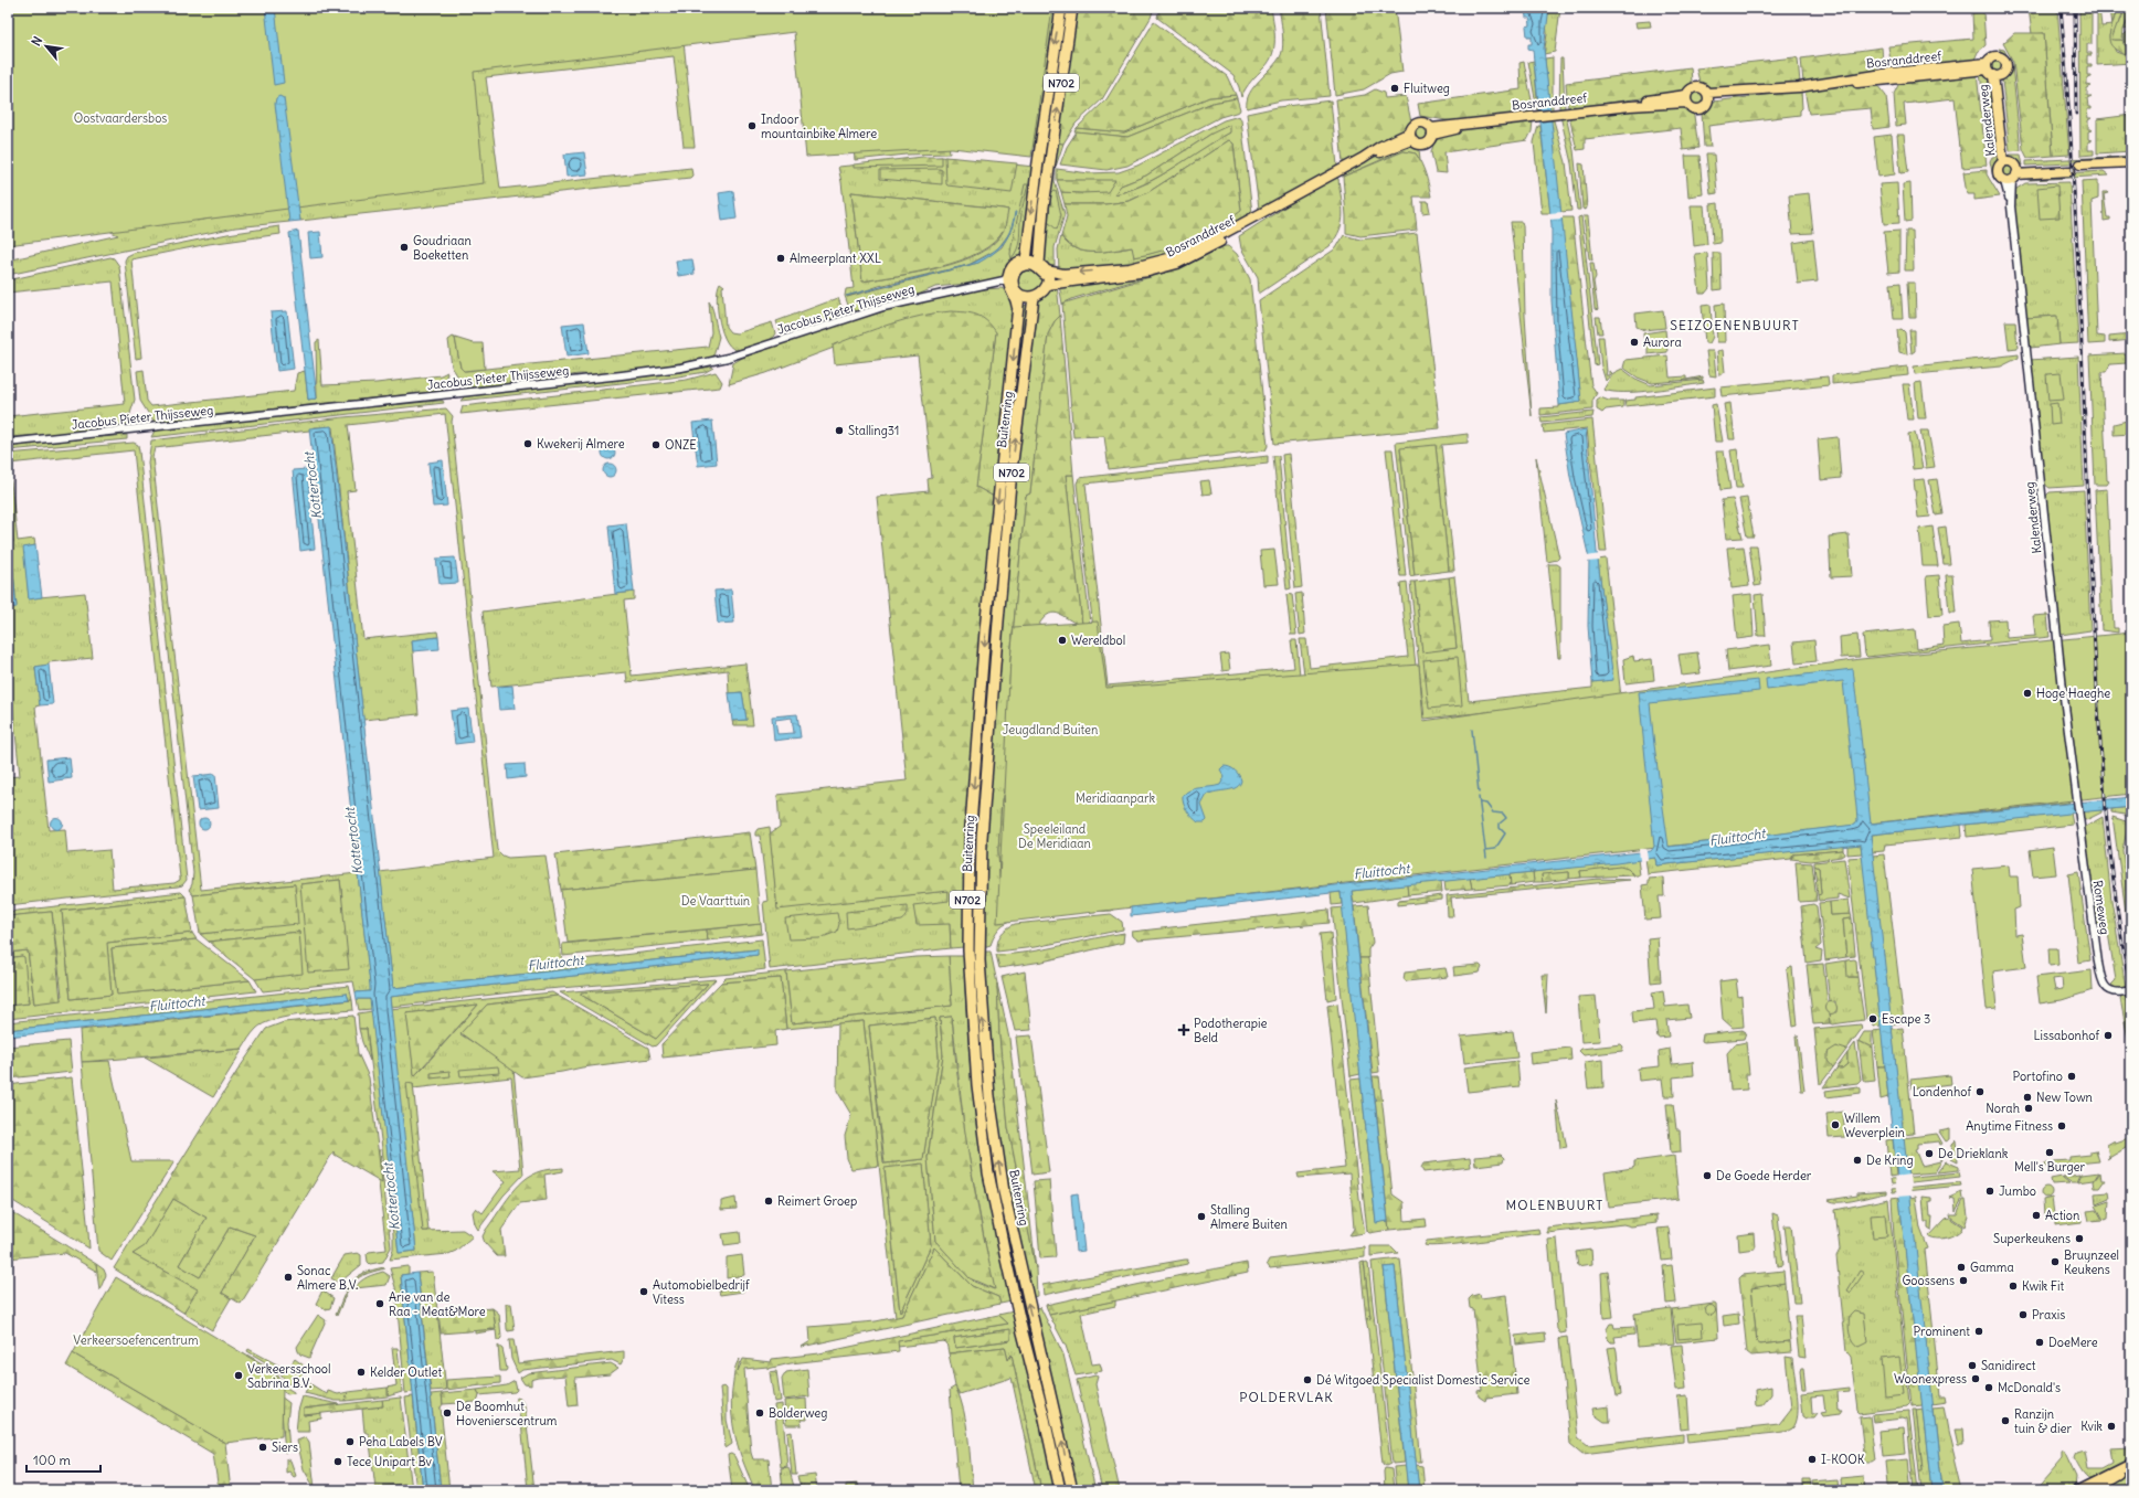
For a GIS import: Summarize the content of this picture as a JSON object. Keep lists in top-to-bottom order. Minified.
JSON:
{"streets":{"highway":["N702","Buitenring"],"main road":["Bosranddreef","Kalenderweg"],"street":["Jacobus Pieter Thijsseweg","Romeweg"]},"crossings":[["Bosranddreef","N702"],["Bosranddreef","Kalenderweg"],["Bosranddreef","Jacobus Pieter Thijsseweg"],["Bosranddreef","Buitenring"],["N702","Jacobus Pieter Thijsseweg"],["N702","Buitenring"],["Kalenderweg","Romeweg"],["Jacobus Pieter Thijsseweg","Buitenring"]],"districts":["SEIZOENENBUURT","MOLENBUURT","POLDERVLAK"],"water":["Kottertocht","Fluittocht"],"parks":["Oostvaardersbos","Jeugdland Buiten","Meridiaanpark","Speeleiland De Meridiaan","De Vaarttuin","Verkeersoefencentrum"],"places":{"other":["Fluitweg","Indoor mountainbike Almere","Goudriaan Boeketten","Almeerplant XXL","Aurora","Stalling31","Kwekerij Almere","ONZE","Wereldbol","Hoge Haeghe","Escape 3","Lissabonhof","Portofino","Londenhof","New Town","Norah","Willem Weverplein","Anytime Fitness","Mell's Burger","De Drieklank","De Kring","De Goede Herder","Jumbo","Reimert Groep","Action","Stalling Almere Buiten","Superkeukens","Bruynzeel Keukens","Gamma","Sonac Almere B.V.","Goossens","Kwik Fit","Automobielbedrijf Vitess","Arie van de Raa - Meat&More","Praxis","Prominent","DoeMere","Sanidirect","Kelder Outlet","Verkeersschool Sabrina B.V.","Woonexpress","Dé Witgoed Specialist Domestic Service","McDonald's","De Boomhut Hovenierscentrum","Bolderweg","Ranzijn tuin & dier","Kvik","Peha Labels BV","Siers","I-KOOK","Tece Unipart Bv"],"health":["Podotherapie Beld"]},"scale_bar":"100 m","north":"top left"}
